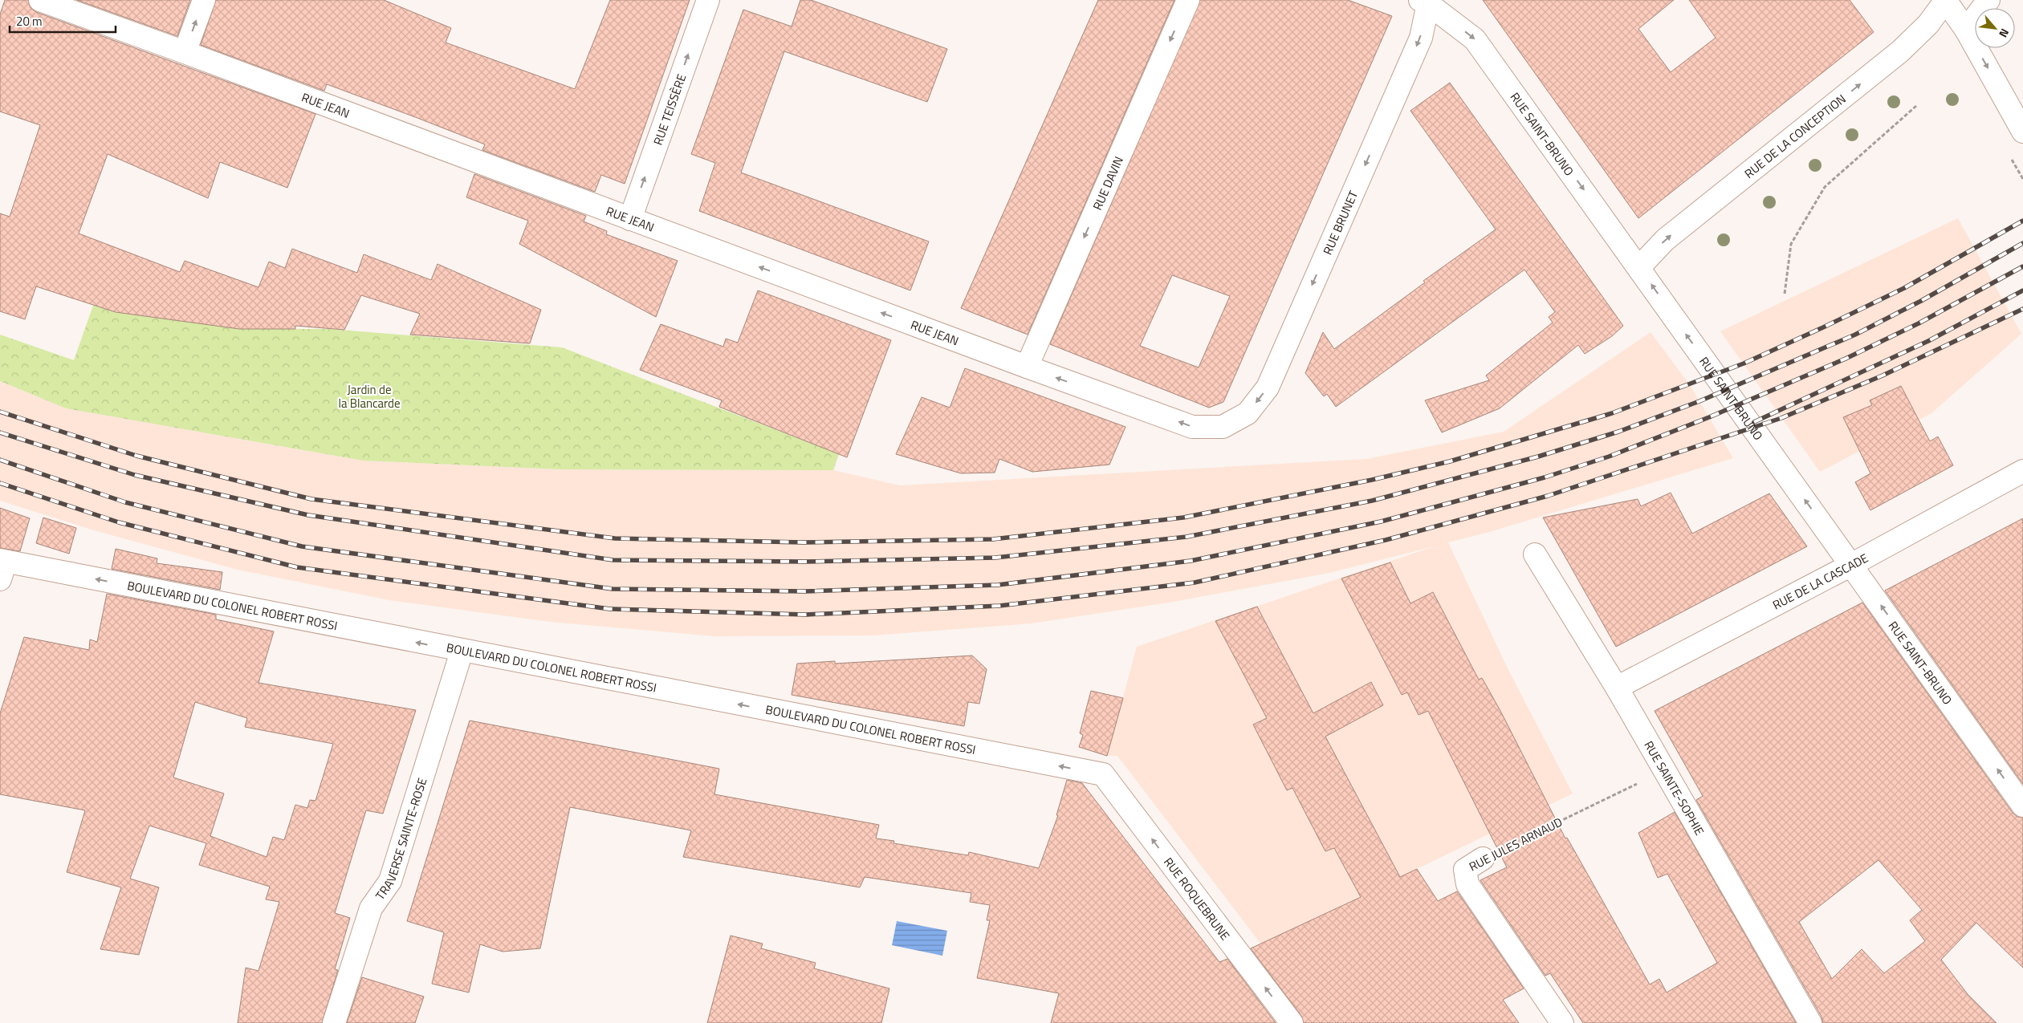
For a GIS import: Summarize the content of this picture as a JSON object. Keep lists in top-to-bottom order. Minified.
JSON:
{"streets":{"street":["RUE JEAN","RUE TEISSÈRE","RUE SAINT-BRUNO","RUE DE LA CONCEPTION","RUE DAVIN","RUE BRUNET","RUE DE LA CASCADE","BOULEVARD DU COLONEL ROBERT ROSSI","RUE SAINTE-SOPHIE","TRAVERSE SAINTE-ROSE","RUE JULES ARNAUD","RUE ROQUEBRUNE"]},"crossings":[["RUE JEAN","RUE TEISSÈRE"],["RUE JEAN","RUE DAVIN"],["RUE JEAN","RUE BRUNET"],["RUE SAINT-BRUNO","RUE DE LA CONCEPTION"],["RUE SAINT-BRUNO","RUE BRUNET"],["RUE SAINT-BRUNO","RUE DE LA CASCADE"],["RUE DE LA CASCADE","RUE SAINTE-SOPHIE"],["BOULEVARD DU COLONEL ROBERT ROSSI","TRAVERSE SAINTE-ROSE"],["BOULEVARD DU COLONEL ROBERT ROSSI","RUE ROQUEBRUNE"],["RUE SAINTE-SOPHIE","RUE JULES ARNAUD"]],"one_way":["RUE JEAN","RUE TEISSÈRE","RUE DE LA CONCEPTION","RUE DAVIN","RUE BRUNET","BOULEVARD DU COLONEL ROBERT ROSSI","RUE ROQUEBRUNE"],"parks":["Jardin de la Blancarde"],"scale_bar":"20 m","north":"bottom right"}
